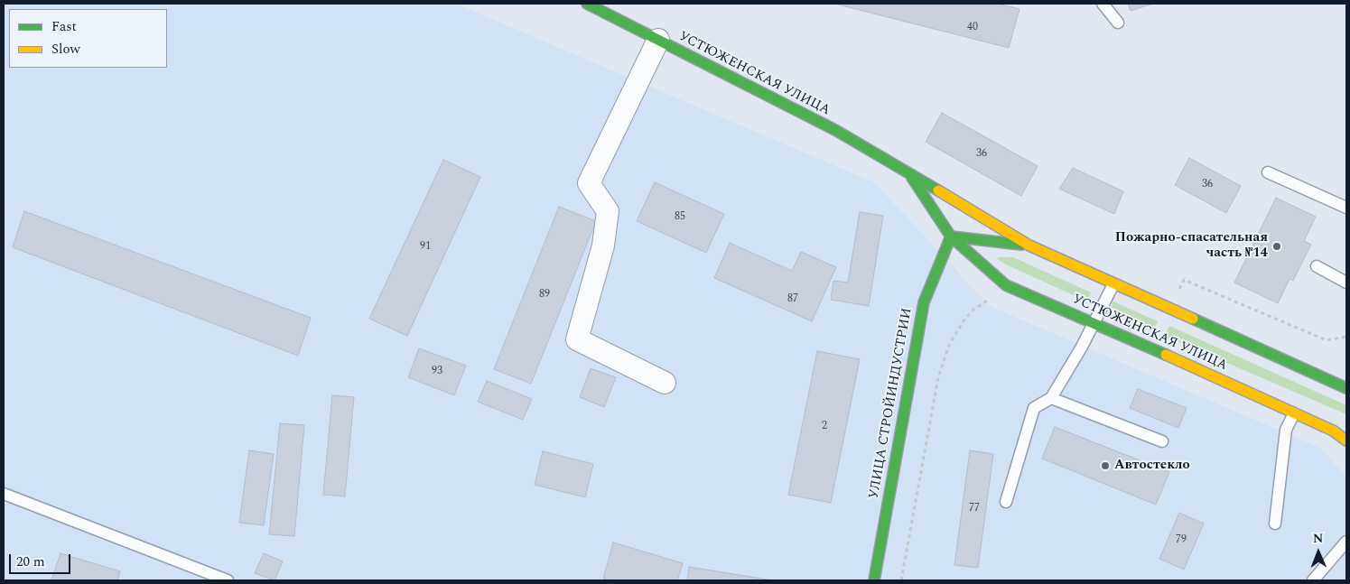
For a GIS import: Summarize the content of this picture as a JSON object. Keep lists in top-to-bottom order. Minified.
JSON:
{"streets":{"main road":["УСТЮЖЕНСКАЯ УЛИЦА","УЛИЦА СТРОЙИНДУСТРИИ"]},"crossings":[["УСТЮЖЕНСКАЯ УЛИЦА","УЛИЦА СТРОЙИНДУСТРИИ"]],"places":["Пожарно-спасательная часть №14","Автостекло"],"house_numbers":["40","36","36","85","91","89","87","93","2","77","79"],"legend":["Fast","Slow"],"scale_bar":"20 m","north":"top"}
